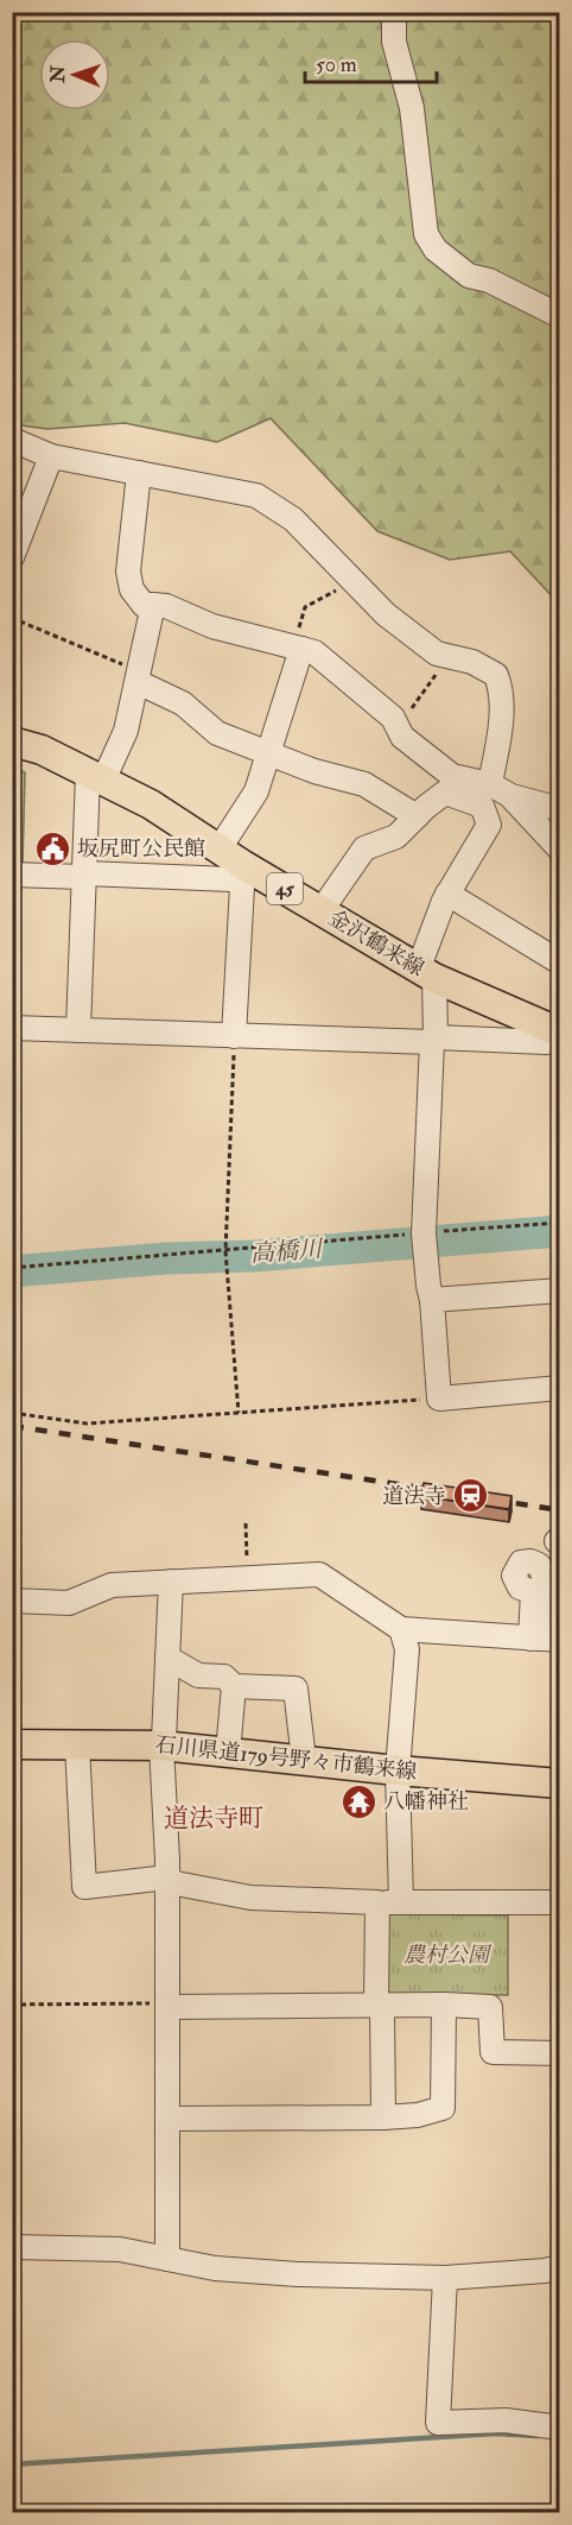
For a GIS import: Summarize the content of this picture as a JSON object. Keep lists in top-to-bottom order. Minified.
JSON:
{"streets":{"main road":["45","金沢鶴来線","石川県道179号野々市鶴来線"]},"districts":["道法寺町"],"water":["高橋川"],"parks":["農村公園"],"places":{"public building":["坂尻町公民館"],"station":["道法寺"],"temple":["八幡神社"]},"scale_bar":"50 m","north":"left"}
